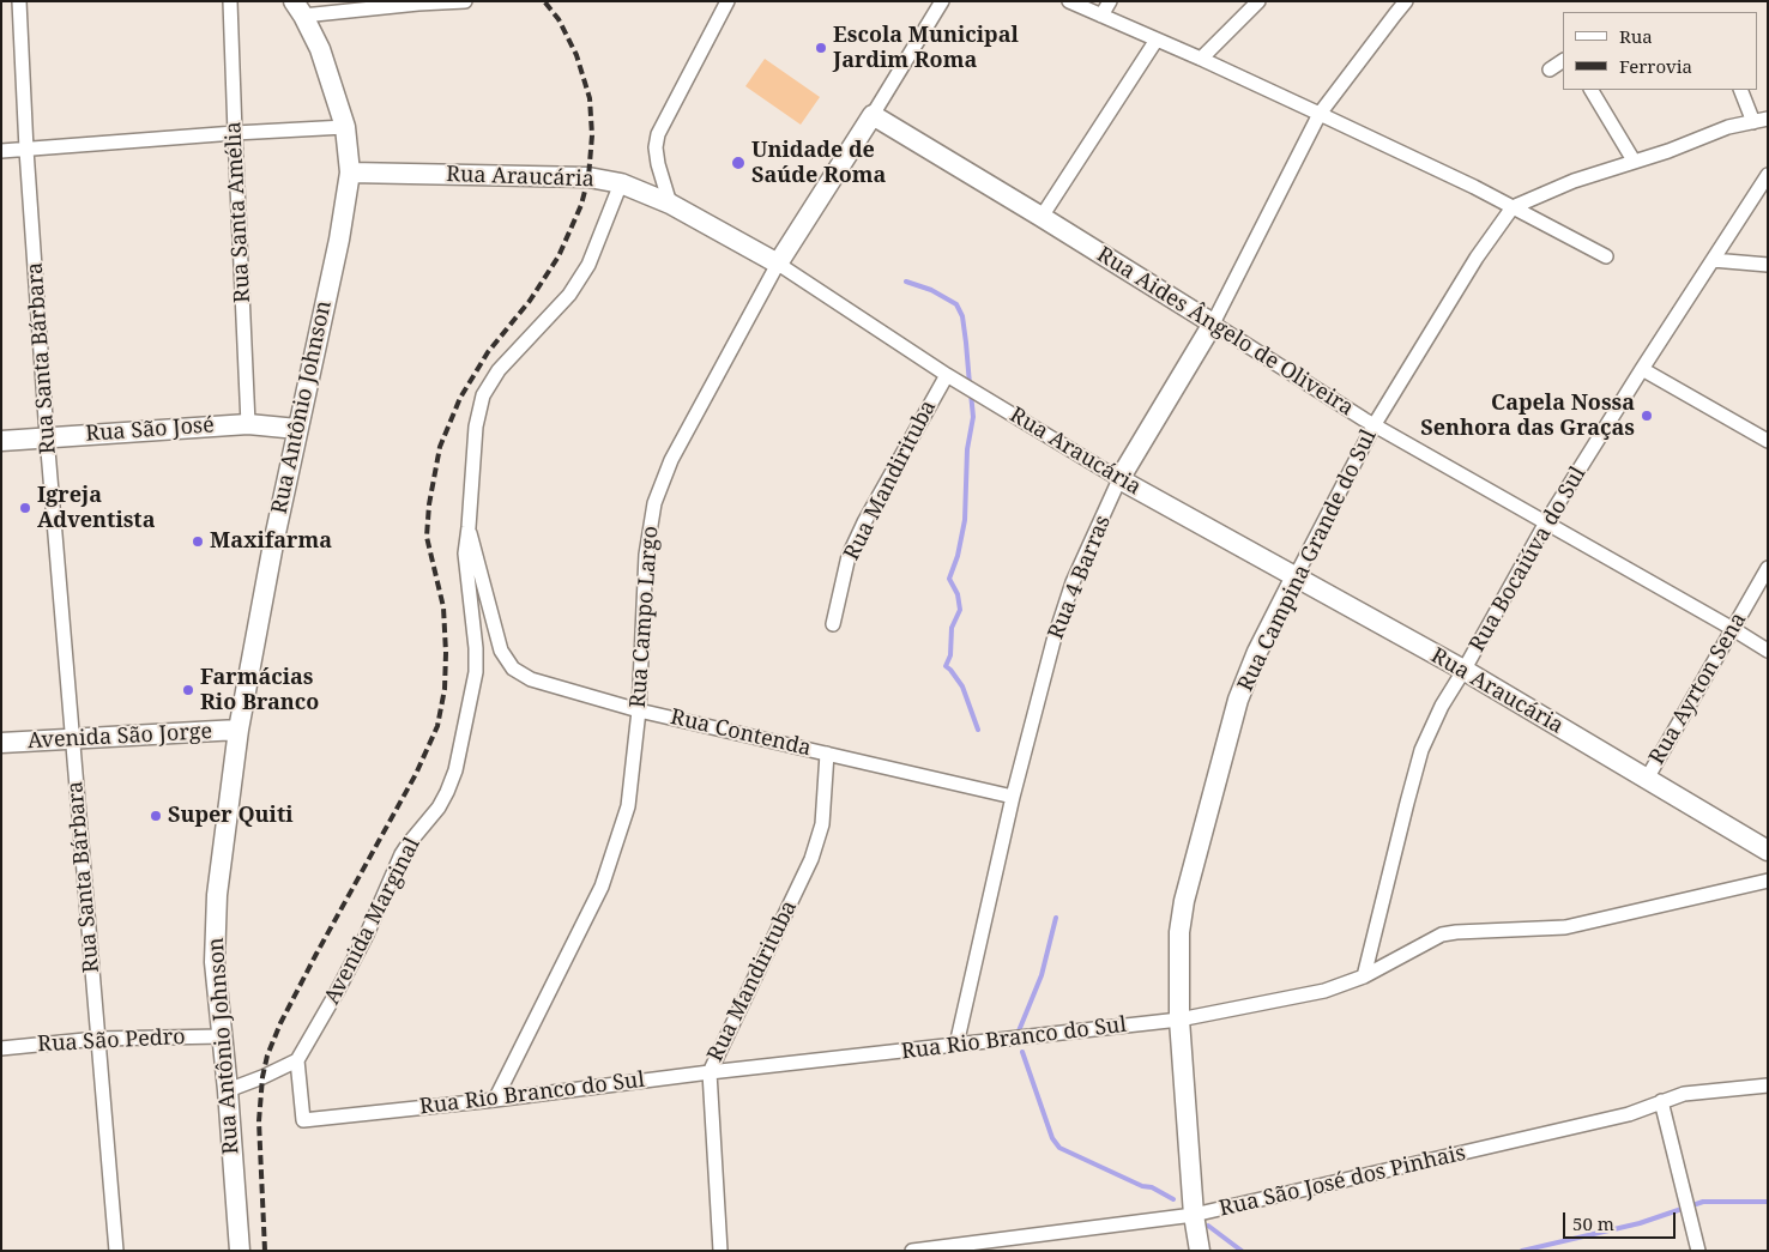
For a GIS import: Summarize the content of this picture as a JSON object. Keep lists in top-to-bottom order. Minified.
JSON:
{"streets":{"street":["Rua Araucária","Rua Santa Amélia","Rua Aides Ângelo de Oliveira","Rua Santa Bárbara","Rua Antônio Johnson","Rua São José","Rua Mandirituba","Rua Bocaiúva do Sul","Rua Campina Grande do Sul","Rua 4 Barras","Rua Campo Largo","Rua Ayrton Sena","Rua Contenda","Avenida São Jorge","Avenida Marginal","Rua Rio Branco do Sul","Rua São Pedro","Rua São José dos Pinhais"]},"crossings":[["Rua Araucária","Rua Antônio Johnson"],["Rua Araucária","Rua Mandirituba"],["Rua Araucária","Rua Bocaiúva do Sul"],["Rua Araucária","Rua Campina Grande do Sul"],["Rua Araucária","Rua 4 Barras"],["Rua Araucária","Rua Campo Largo"],["Rua Araucária","Rua Ayrton Sena"],["Rua Araucária","Avenida Marginal"],["Rua Santa Amélia","Rua São José"],["Rua Aides Ângelo de Oliveira","Rua Bocaiúva do Sul"],["Rua Aides Ângelo de Oliveira","Rua Campina Grande do Sul"],["Rua Aides Ângelo de Oliveira","Rua 4 Barras"],["Rua Aides Ângelo de Oliveira","Rua Campo Largo"],["Rua Aides Ângelo de Oliveira","Rua Ayrton Sena"],["Rua Santa Bárbara","Rua São José"],["Rua Santa Bárbara","Avenida São Jorge"],["Rua Santa Bárbara","Rua São Pedro"],["Rua Antônio Johnson","Rua São José"],["Rua Antônio Johnson","Avenida São Jorge"],["Rua Antônio Johnson","Rua São Pedro"],["Rua Mandirituba","Rua Contenda"],["Rua Mandirituba","Rua Rio Branco do Sul"],["Rua Bocaiúva do Sul","Rua Rio Branco do Sul"],["Rua Campina Grande do Sul","Rua Rio Branco do Sul"],["Rua Campina Grande do Sul","Rua São José dos Pinhais"],["Rua 4 Barras","Rua Contenda"],["Rua 4 Barras","Rua Rio Branco do Sul"],["Rua Campo Largo","Rua Contenda"],["Rua Campo Largo","Rua Rio Branco do Sul"],["Rua Contenda","Avenida Marginal"],["Avenida Marginal","Rua Rio Branco do Sul"]],"places":["Escola Municipal Jardim Roma","Unidade de Saúde Roma","Capela Nossa Senhora das Graças","Igreja Adventista","Maxifarma","Farmácias Rio Branco","Super Quiti"],"legend":["Rua","Ferrovia"],"scale_bar":"50 m"}
